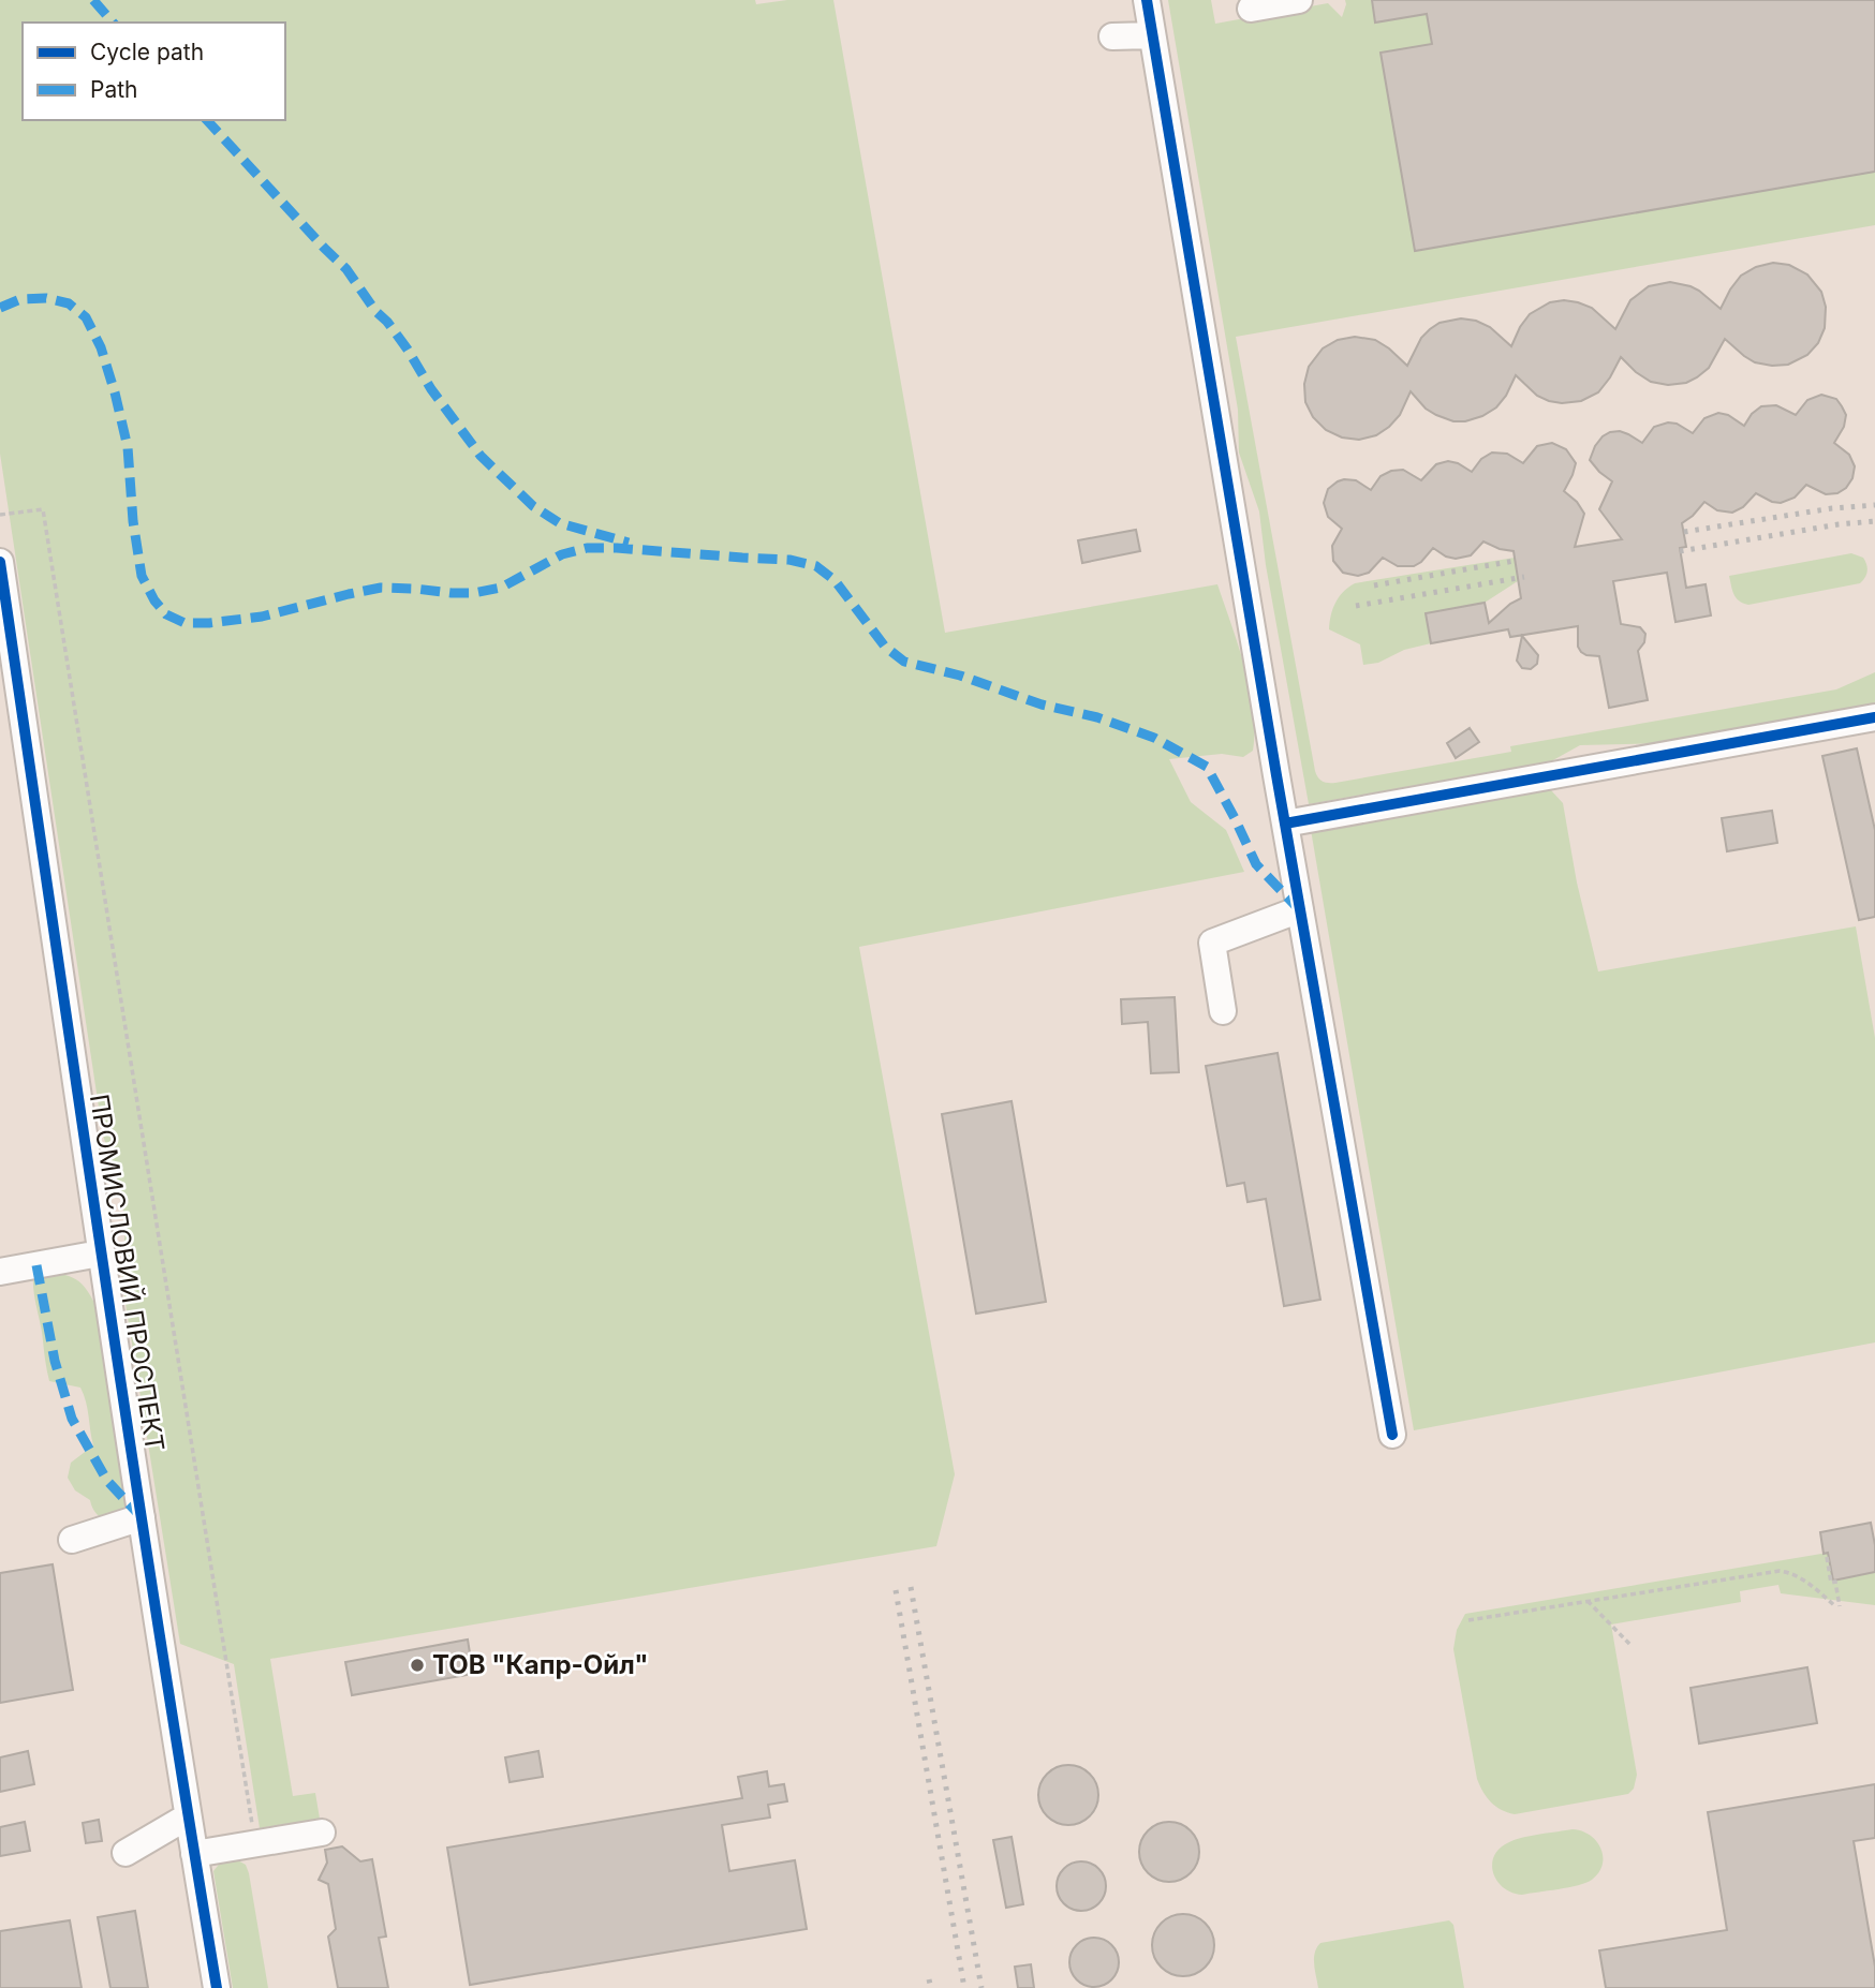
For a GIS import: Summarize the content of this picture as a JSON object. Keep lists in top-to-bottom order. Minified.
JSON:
{"streets":{"street":["ПРОМИСЛОВИЙ ПРОСПЕКТ"]},"places":["ТОВ \"Капр-Ойл\""],"legend":["Cycle path","Path"]}
